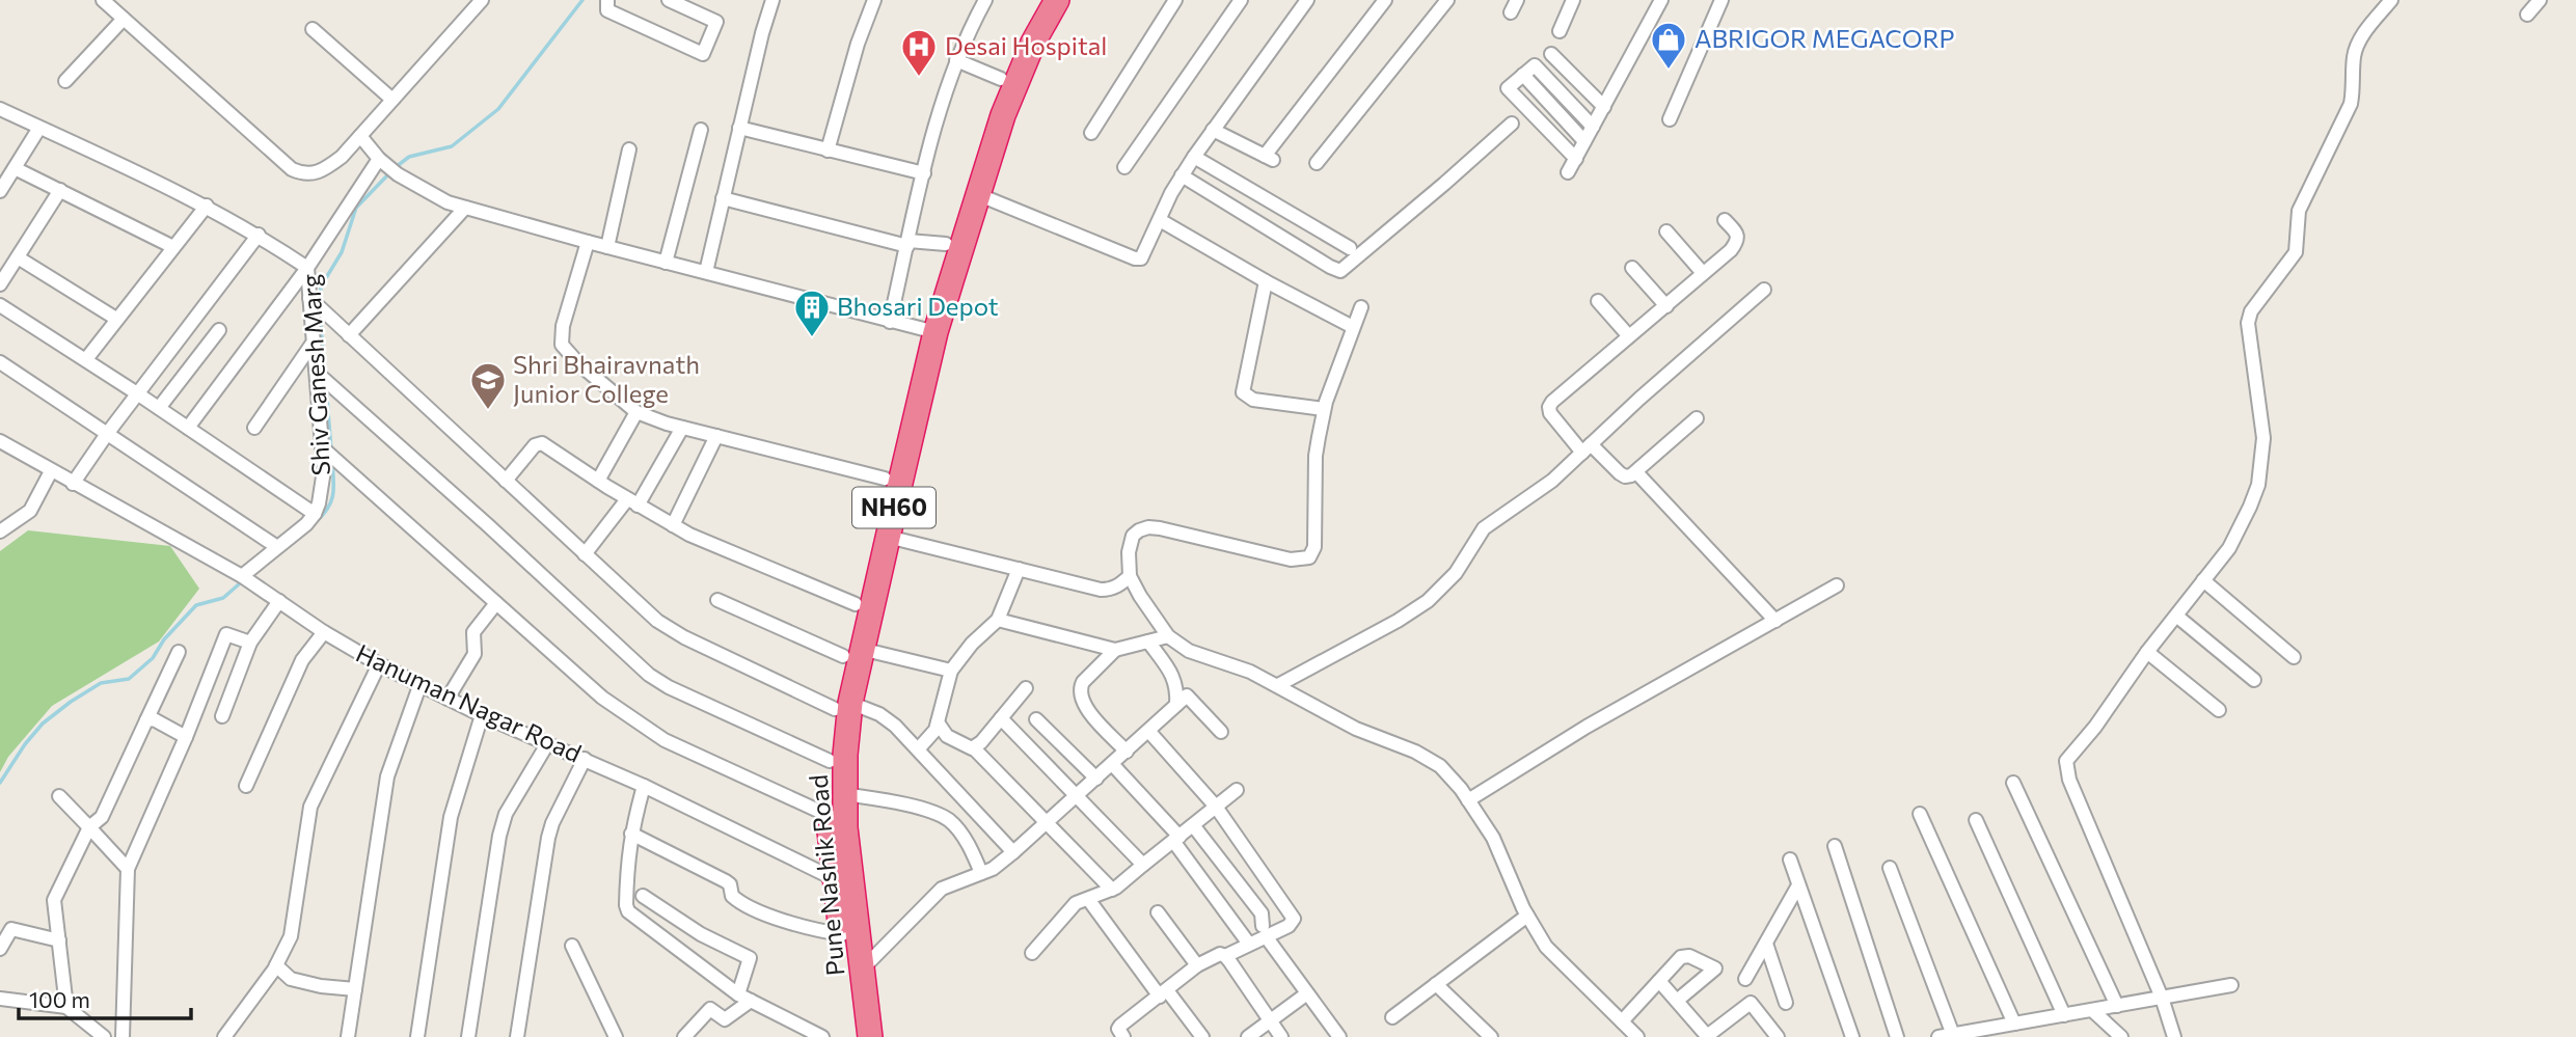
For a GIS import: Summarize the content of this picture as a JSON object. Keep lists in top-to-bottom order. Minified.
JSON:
{"streets":{"highway":["NH60","Pune Nashik Road"],"street":["Shiv Ganesh Marg","Hanuman Nagar Road"]},"crossings":[["Hanuman Nagar Road","Pune Nashik Road"]],"places":{"shop":["ABRIGOR MEGACORP"],"hospital":["Desai Hospital"],"building":["Bhosari Depot"],"school or university":["Shri Bhairavnath Junior College"]},"scale_bar":"100 m"}
